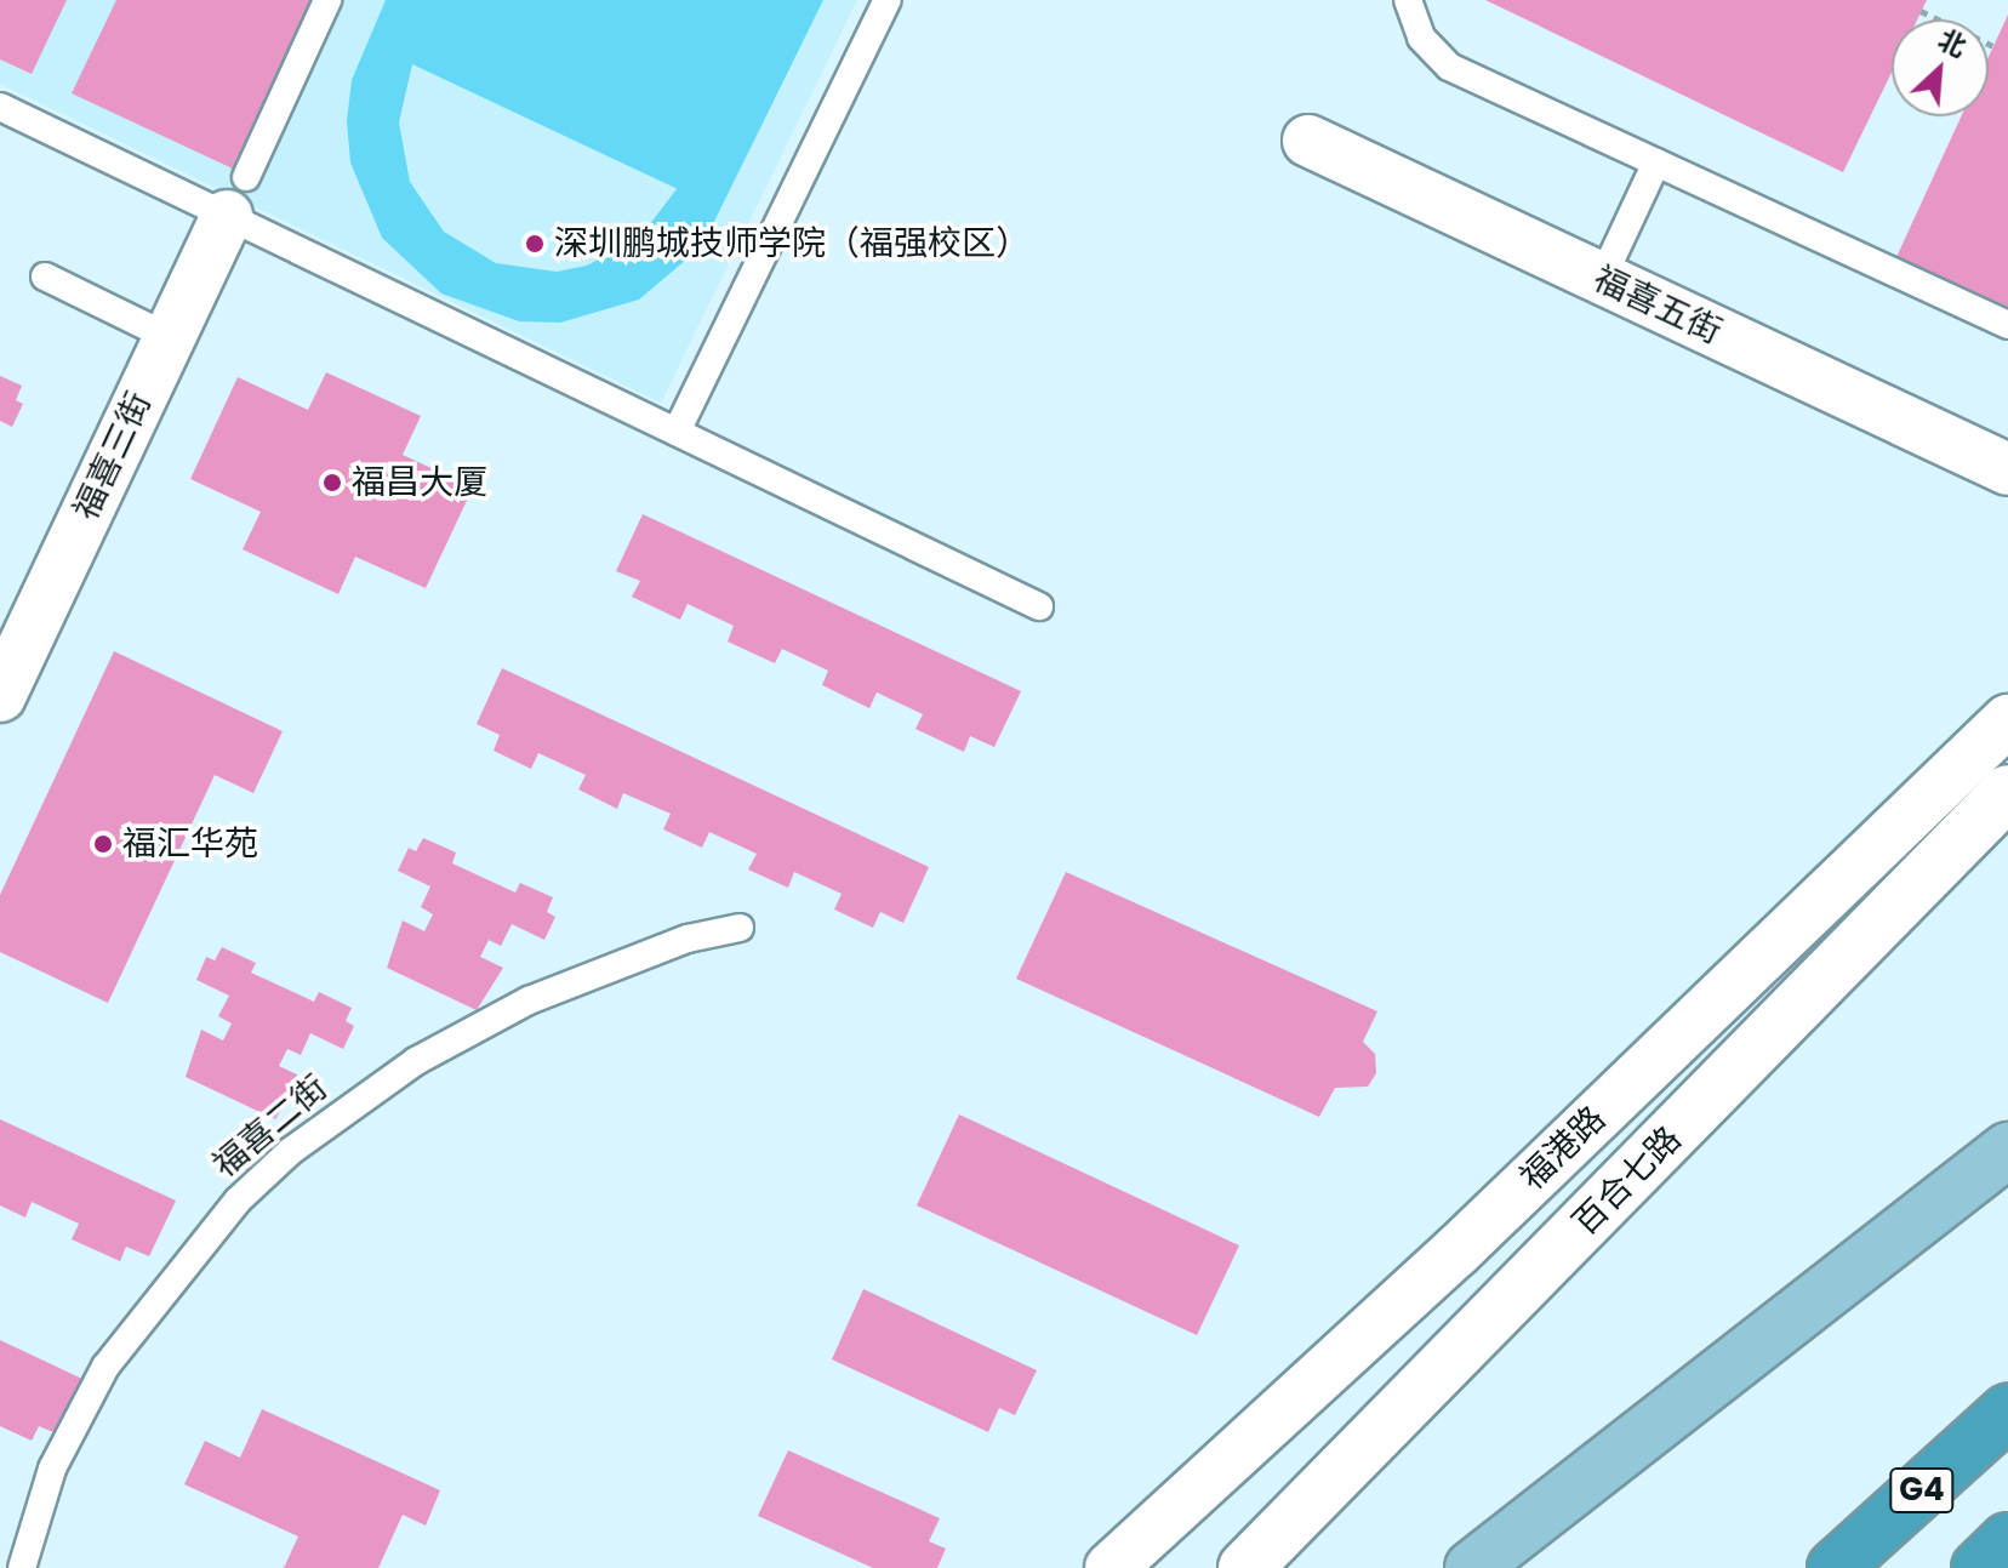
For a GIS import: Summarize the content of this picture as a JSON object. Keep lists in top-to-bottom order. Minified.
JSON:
{"streets":{"highway":["G4"],"street":["福喜五街","福喜三街","福港路","百合七路"],"lane":["福喜二街"]},"places":["深圳鹏城技师学院（福强校区）","福昌大厦","福汇华苑"],"north":"top right"}
